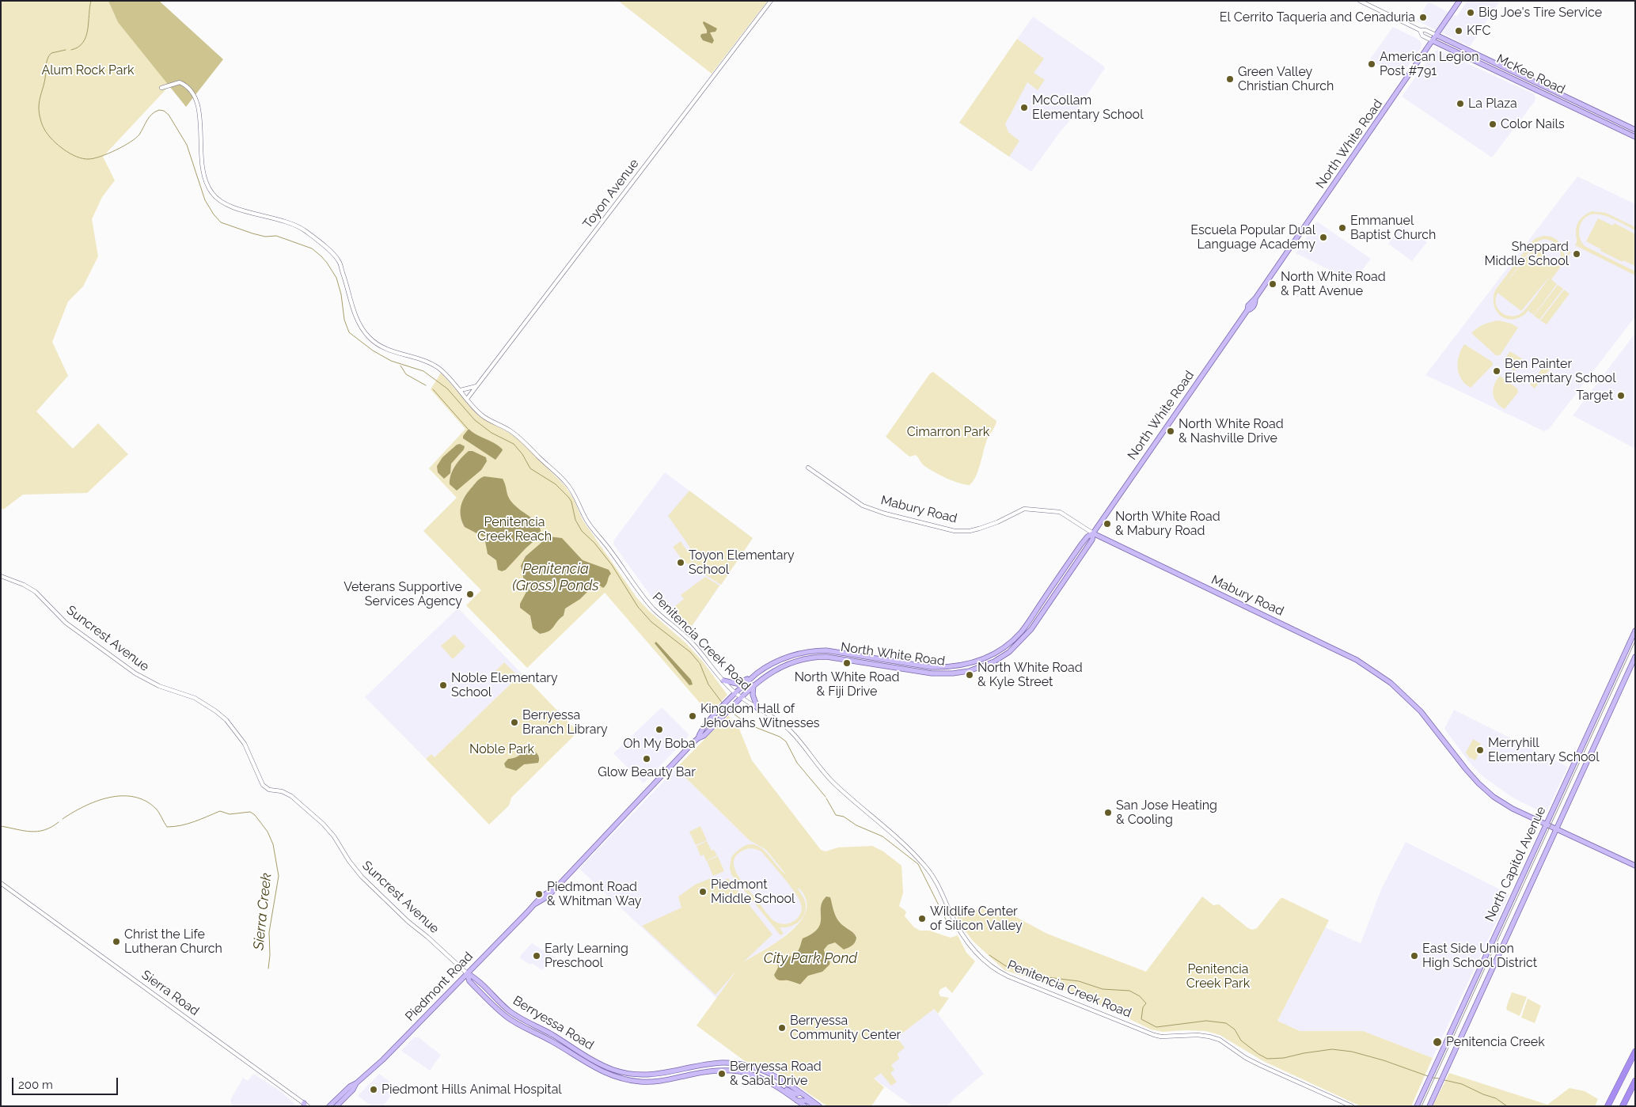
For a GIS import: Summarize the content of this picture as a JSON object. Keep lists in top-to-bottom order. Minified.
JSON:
{"streets":{"main road":["McKee Road","North White Road","Mabury Road","North Capitol Avenue","Piedmont Road","Berryessa Road"],"street":["Toyon Avenue","Suncrest Avenue","Penitencia Creek Road","Sierra Road"]},"crossings":[["McKee Road","North White Road"],["North White Road","Mabury Road"],["North White Road","Penitencia Creek Road"],["North White Road","Piedmont Road"],["Toyon Avenue","Penitencia Creek Road"],["Mabury Road","North Capitol Avenue"],["Suncrest Avenue","Piedmont Road"],["Suncrest Avenue","Berryessa Road"],["Piedmont Road","Berryessa Road"]],"water":["Penitencia (Gross) Ponds","Sierra Creek","City Park Pond"],"parks":["Alum Rock Park","Cimarron Park","Penitencia Creek Reach","Noble Park","Penitencia Creek Park"],"places":["Big Joe's Tire Service","El Cerrito Taqueria and Cenaduria","KFC","American Legion Post #791","Green Valley Christian Church","La Plaza","McCollam Elementary School","Color Nails","Emmanuel Baptist Church","Escuela Popular Dual Language Academy","Sheppard Middle School","North White Road & Patt Avenue","Ben Painter Elementary School","Target","North White Road & Nashville Drive","North White Road & Mabury Road","Toyon Elementary School","Veterans Supportive Services Agency","North White Road & Fiji Drive","North White Road & Kyle Street","Noble Elementary School","Kingdom Hall of Jehovahs Witnesses","Berryessa Branch Library","Oh My Boba","Merryhill Elementary School","Glow Beauty Bar","San Jose Heating & Cooling","Piedmont Middle School","Piedmont Road & Whitman Way","Wildlife Center of Silicon Valley","Christ the Life Lutheran Church","Early Learning Preschool","East Side Union High School District","Berryessa Community Center","Penitencia Creek","Berryessa Road & Sabal Drive","Piedmont Hills Animal Hospital"],"scale_bar":"200 m"}
